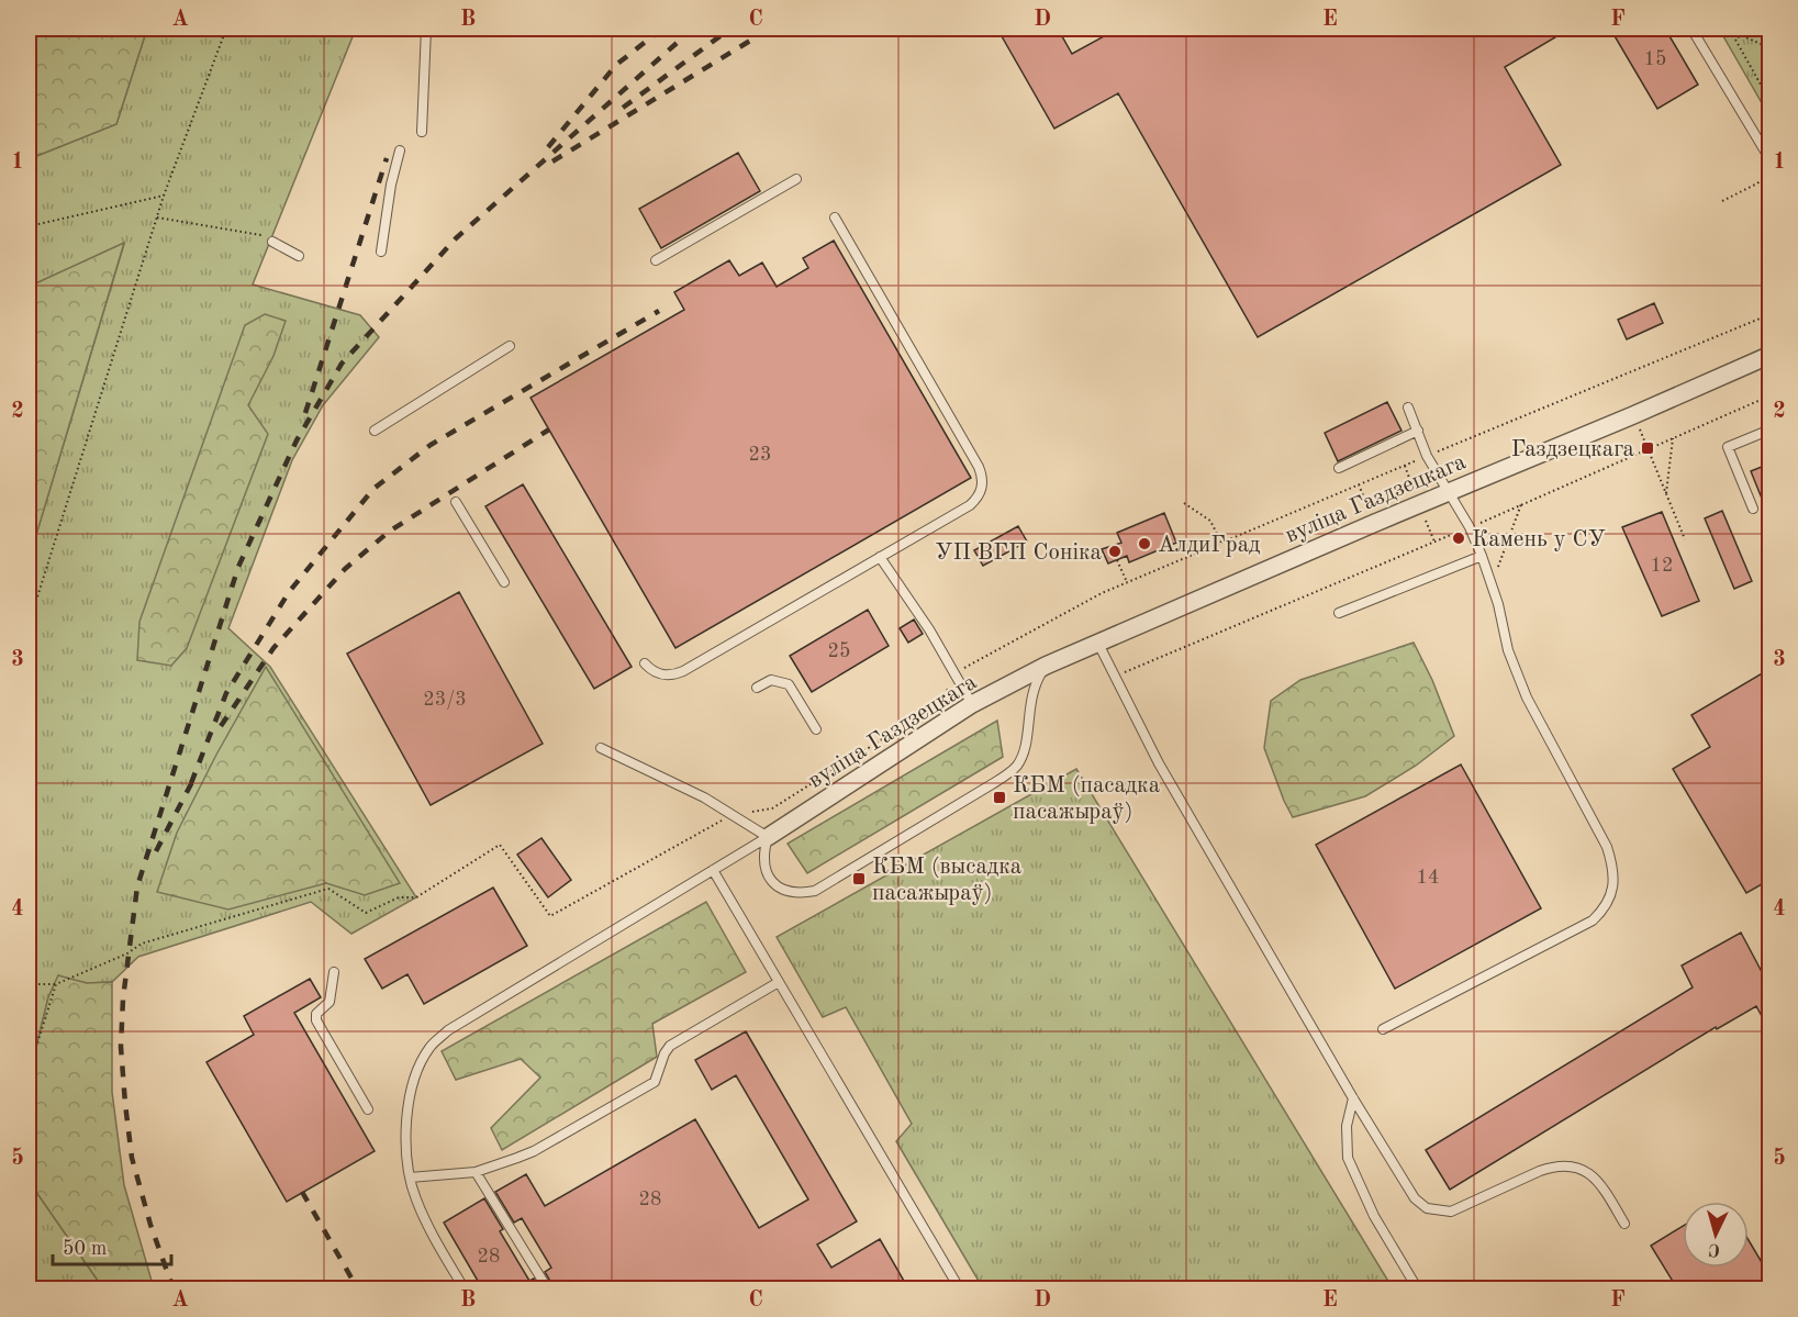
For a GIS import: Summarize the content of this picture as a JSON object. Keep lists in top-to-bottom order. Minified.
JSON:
{"streets":{"street":["вуліца Газдзецкага"]},"places":{"transit":["Газдзецкага","КБМ (пасадка пасажыраў)","КБМ (высадка пасажыраў)"],"other":["Камень у СУ","АлдиГрад","УП ВГП Соніка"]},"house_numbers":["15","23","12","25","23/3","14","28","28"],"scale_bar":"50 m","north":"bottom","grid":{"columns":["A","B","C","D","E","F"],"rows":["1","2","3","4","5"]}}
